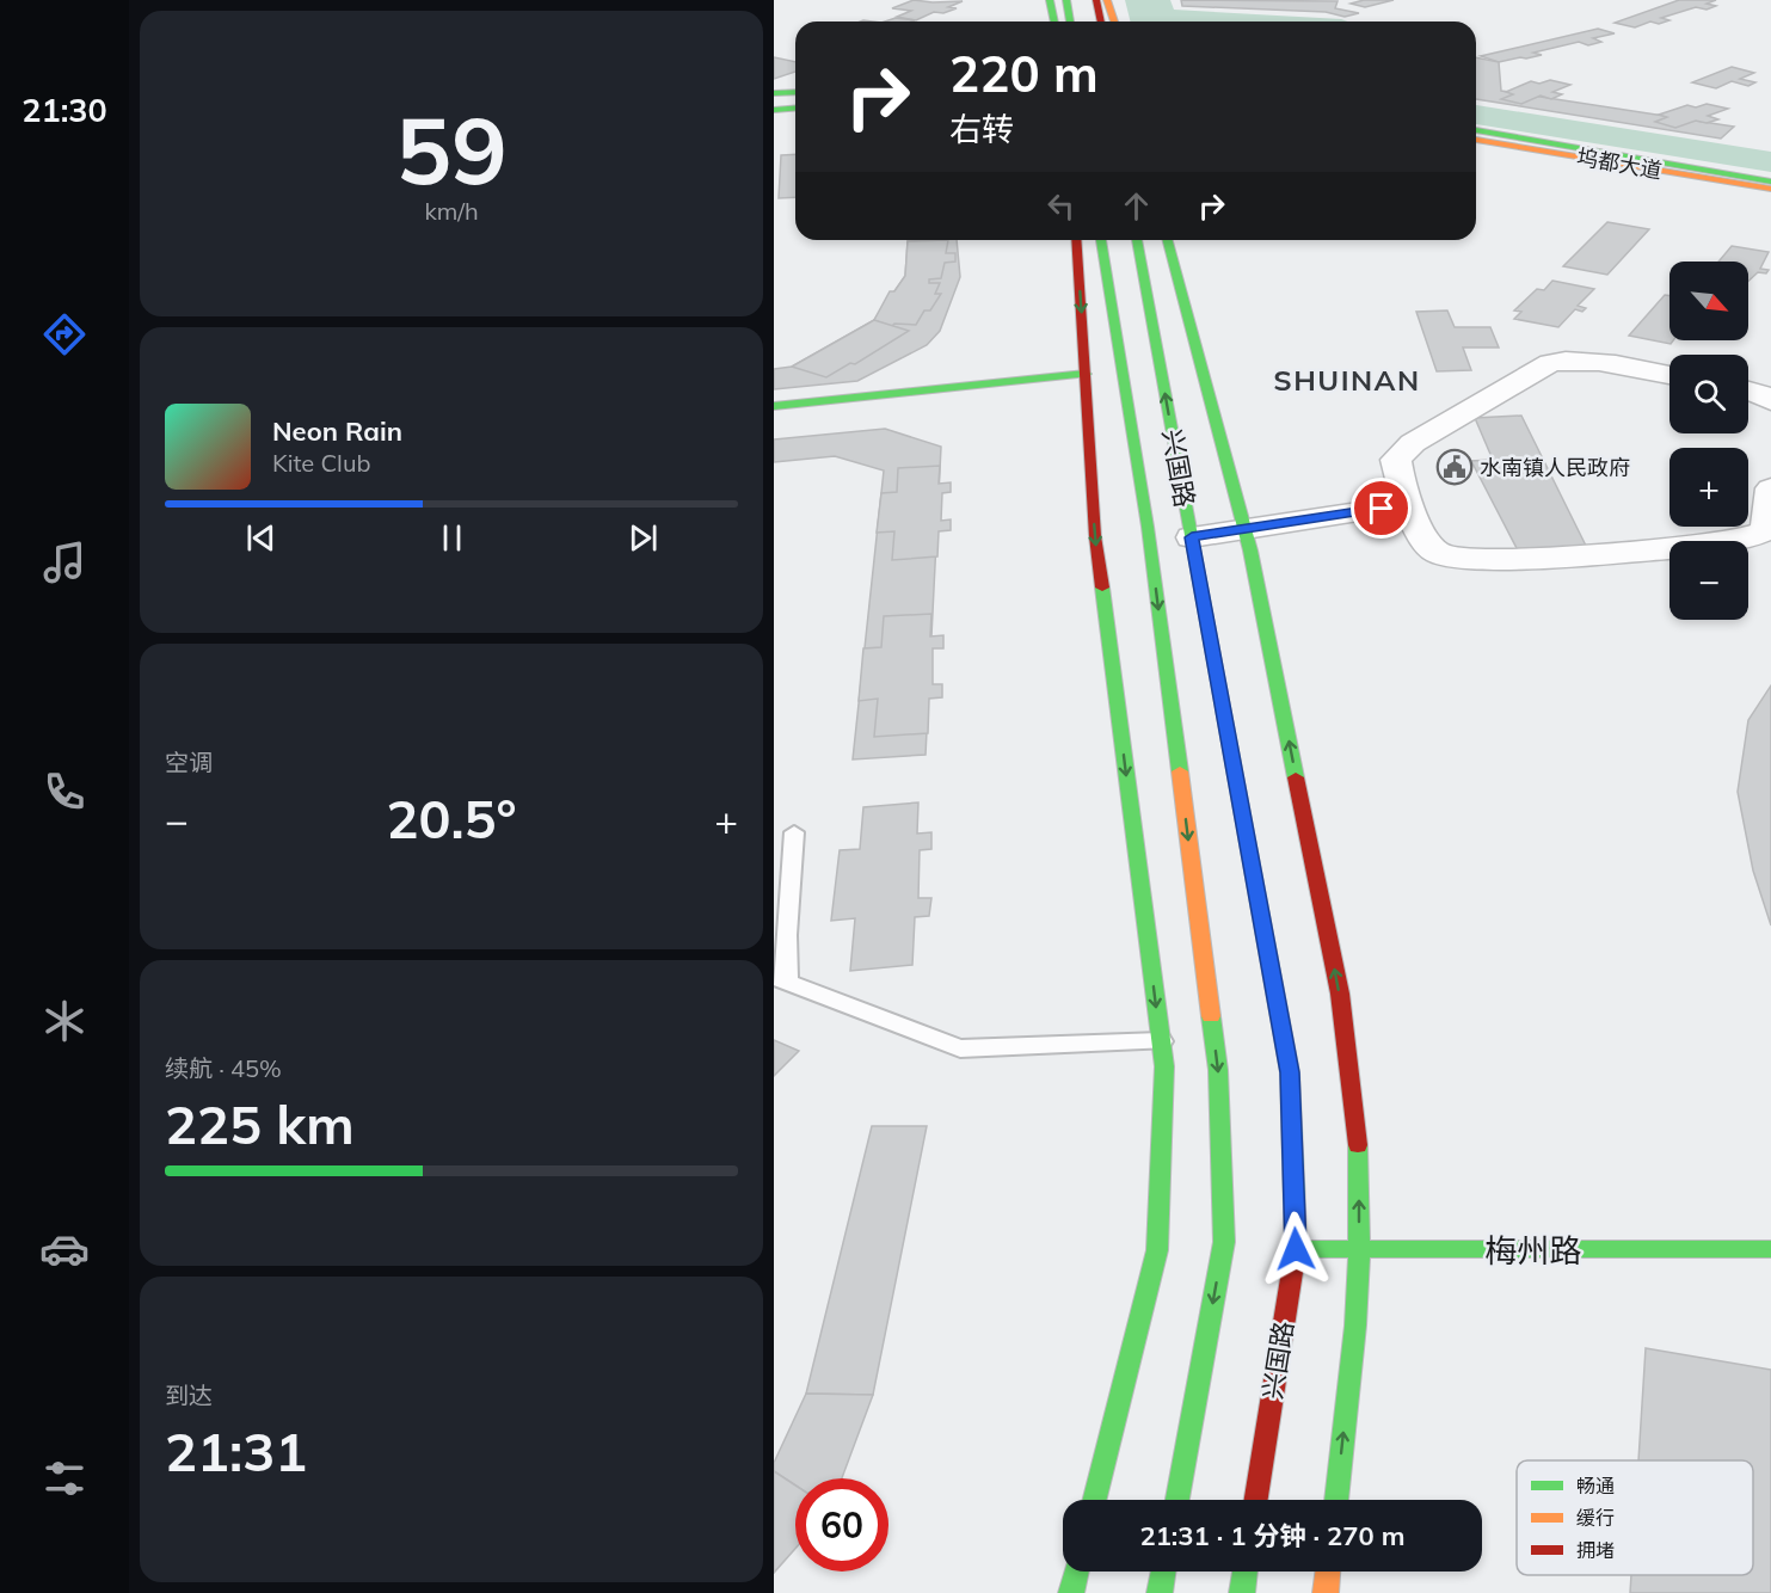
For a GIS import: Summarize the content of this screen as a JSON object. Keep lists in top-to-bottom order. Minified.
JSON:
{"streets":{"street":["坞都大道","兴国路","梅州路"]},"crossings":[["兴国路","梅州路"]],"districts":["SHUINAN"],"places":{"public building":["水南镇人民政府"]},"legend":["畅通","缓行","拥堵"],"north":"bottom right","page":{"tabs":"21:30","tile":[["59","km/h"],"空调",["续航 · 45%","225 km"],["到达","21:31"]],"turn":["220 m","右转"],"map_buttons":["+","−"],"song":["Neon Rain","Kite Club"],"heat":["−","20.5°","+"],"limit":"60","trip":"21:31 · 1 分钟 · 270 m"}}
